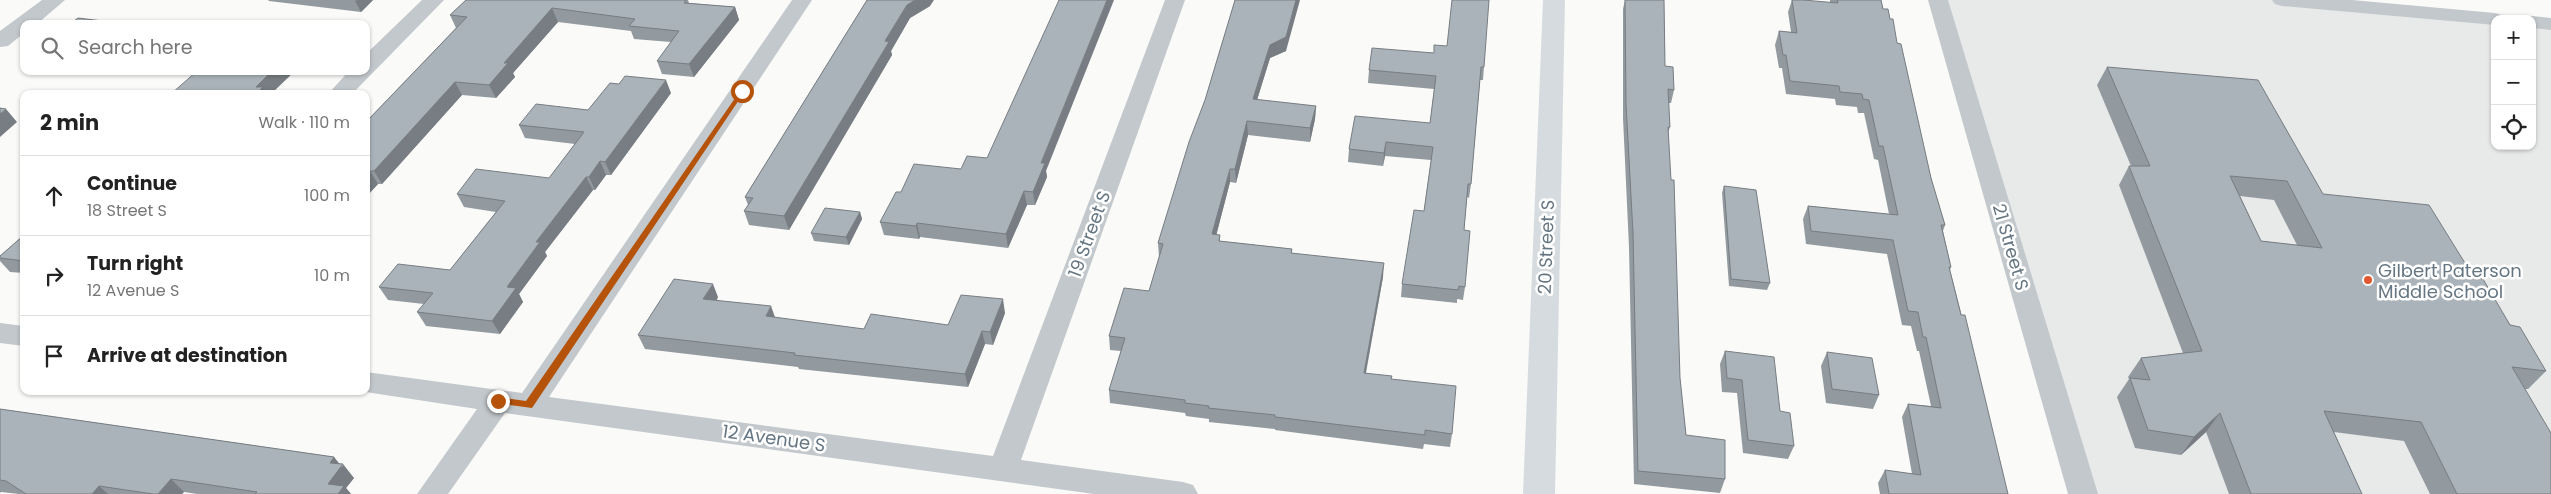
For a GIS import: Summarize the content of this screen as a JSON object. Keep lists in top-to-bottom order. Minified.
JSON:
{"streets":{"street":["19 Street S","20 Street S","21 Street S","12 Avenue S"]},"crossings":[["19 Street S","12 Avenue S"]],"places":["Gilbert Paterson Middle School"],"page":{"map_buttons":["+","−"],"search":"Search here","heading":["2 min","Walk · 110 m"],"list":[["Continue","18 Street S","100 m"],["Turn right","12 Avenue S","10 m"],"Arrive at destination"]}}
